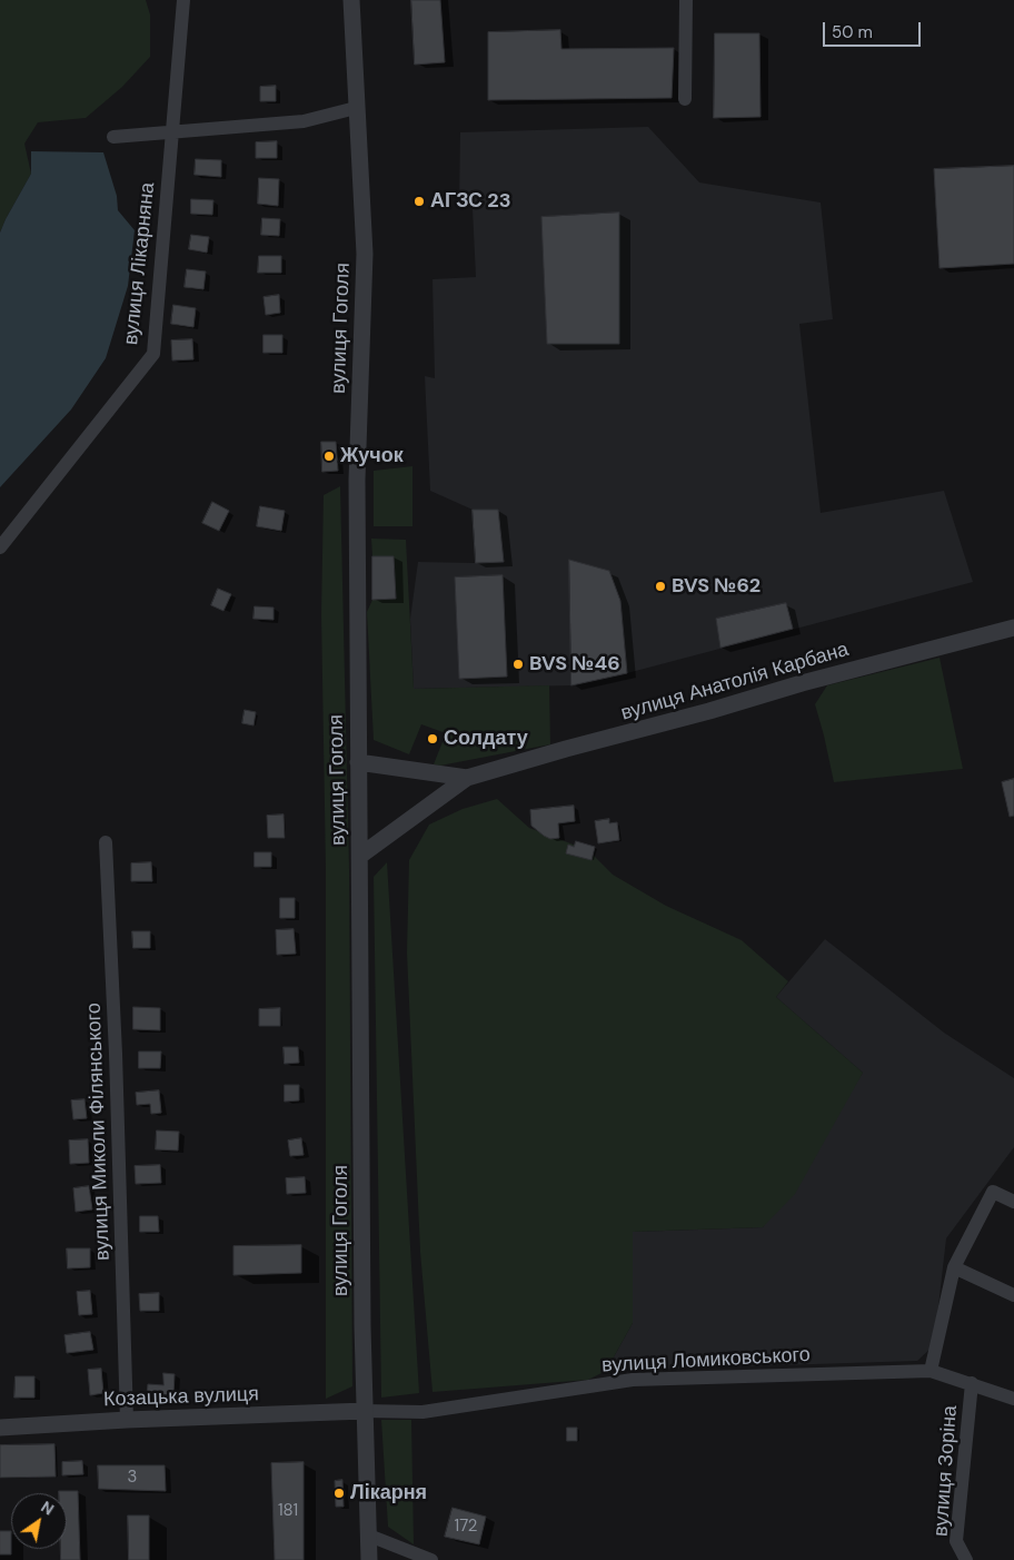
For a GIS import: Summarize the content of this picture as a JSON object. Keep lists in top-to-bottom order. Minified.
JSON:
{"streets":{"street":["вулиця Лікарняна","вулиця Гоголя","вулиця Анатолія Карбана","вулиця Миколи Філянського","вулиця Ломиковського","Козацька вулиця","вулиця Зоріна"]},"crossings":[["вулиця Гоголя","вулиця Ломиковського"],["вулиця Гоголя","Козацька вулиця"],["вулиця Миколи Філянського","Козацька вулиця"],["вулиця Ломиковського","Козацька вулиця"],["вулиця Ломиковського","вулиця Зоріна"]],"places":["АГЗС 23","Жучок","BVS №62","BVS №46","Солдату","Лікарня"],"house_numbers":["3","181","172"],"scale_bar":"50 m","north":"top right"}
